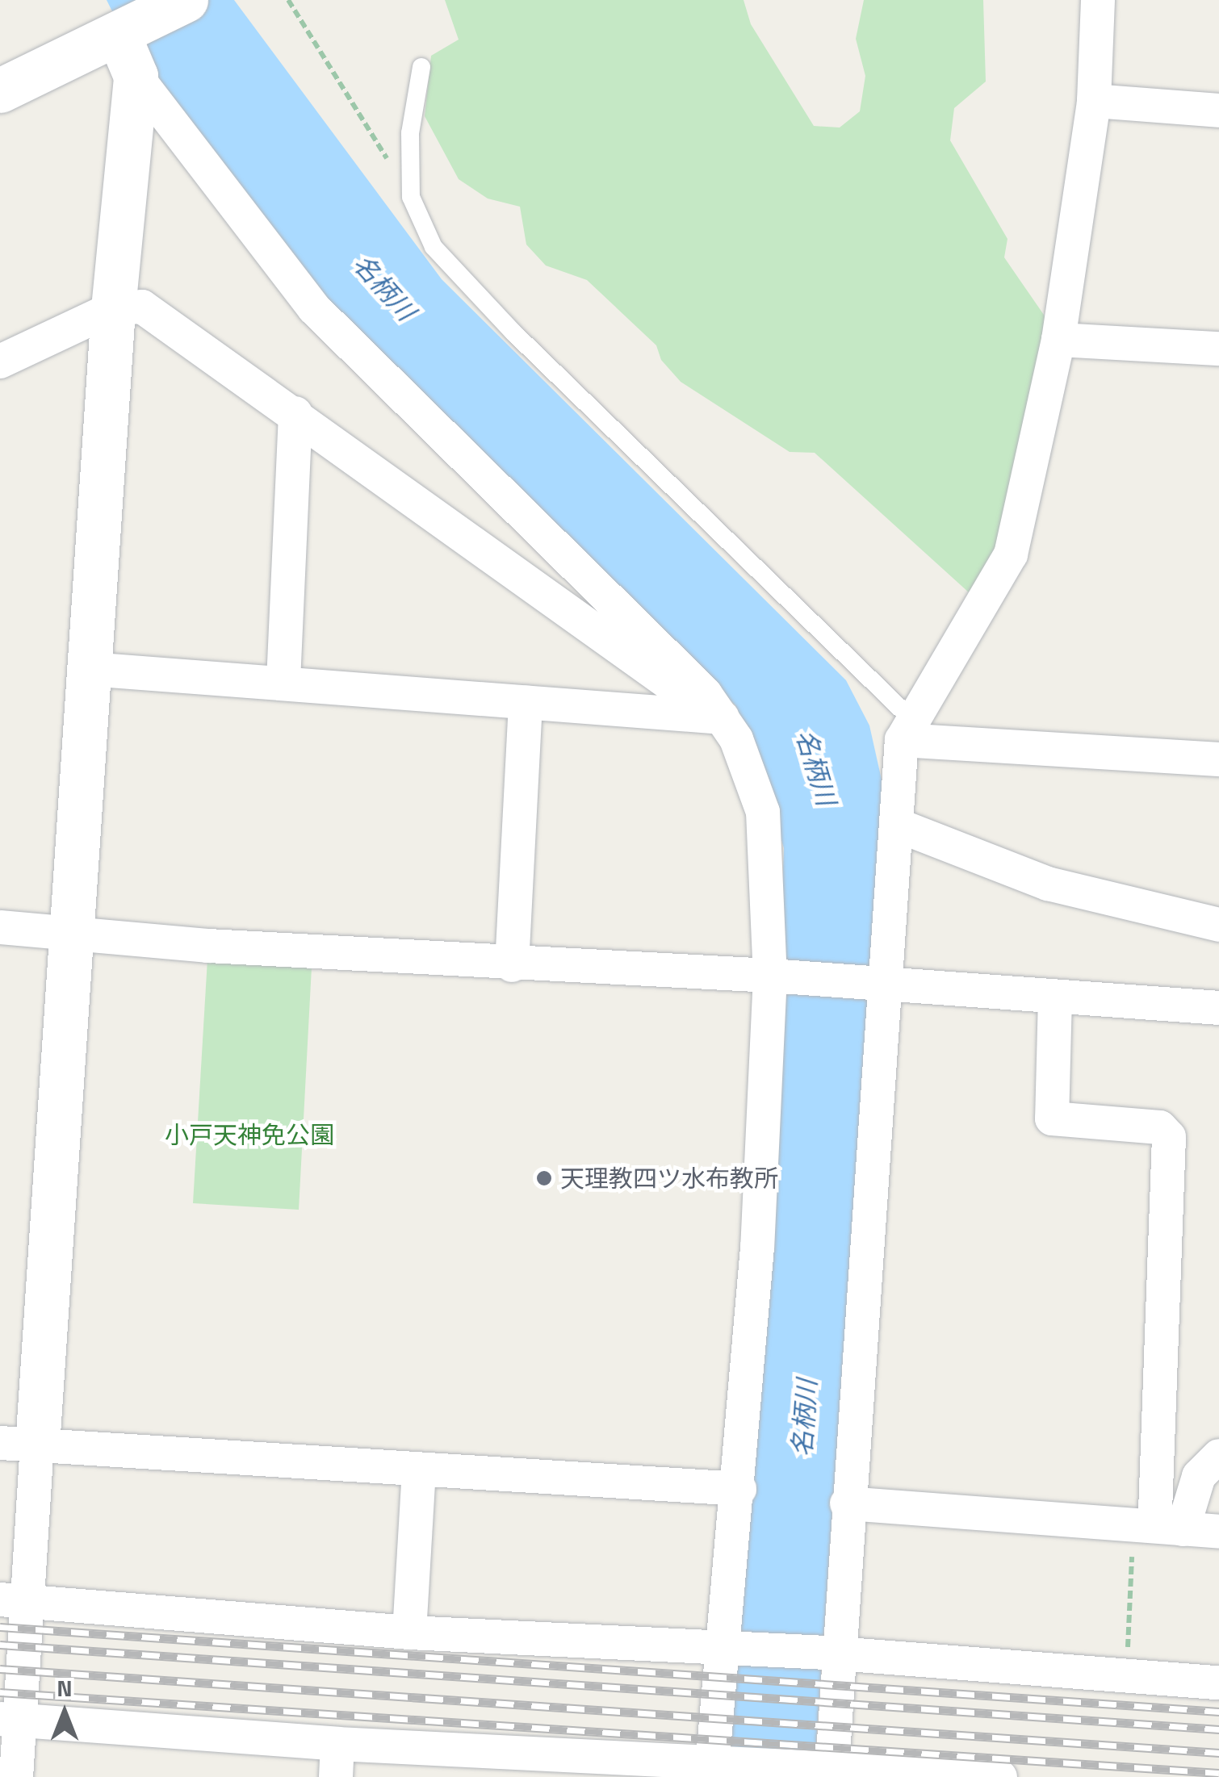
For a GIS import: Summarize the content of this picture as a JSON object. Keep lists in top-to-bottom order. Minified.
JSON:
{"water":["名柄川"],"parks":["小戸天神免公園"],"places":["天理教四ツ水布教所"],"north":"top"}
